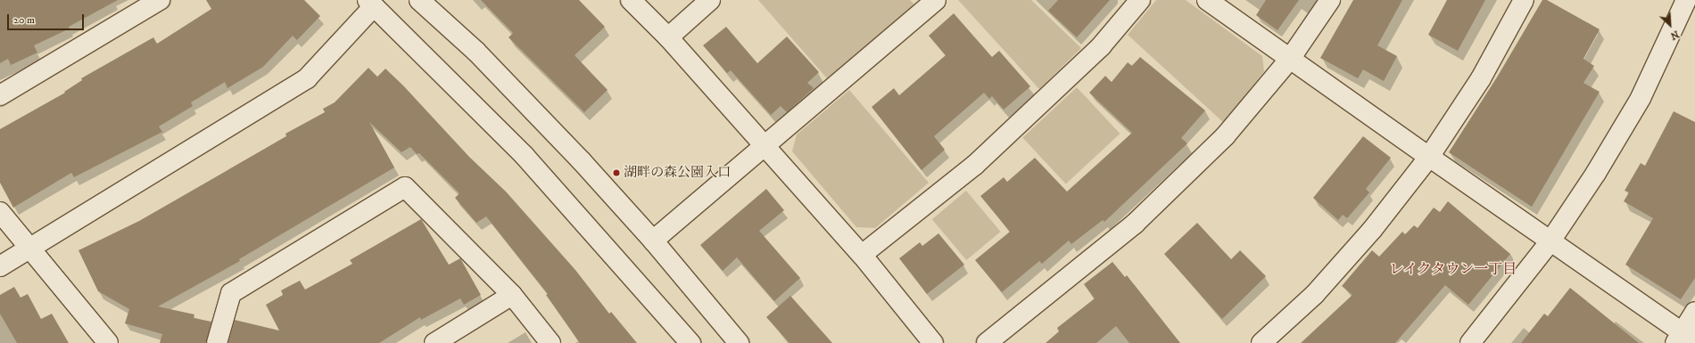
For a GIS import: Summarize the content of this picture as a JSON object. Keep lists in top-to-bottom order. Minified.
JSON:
{"districts":["レイクタウン一丁目"],"places":["湖畔の森公園入口"],"scale_bar":"20 m","north":"bottom right"}
